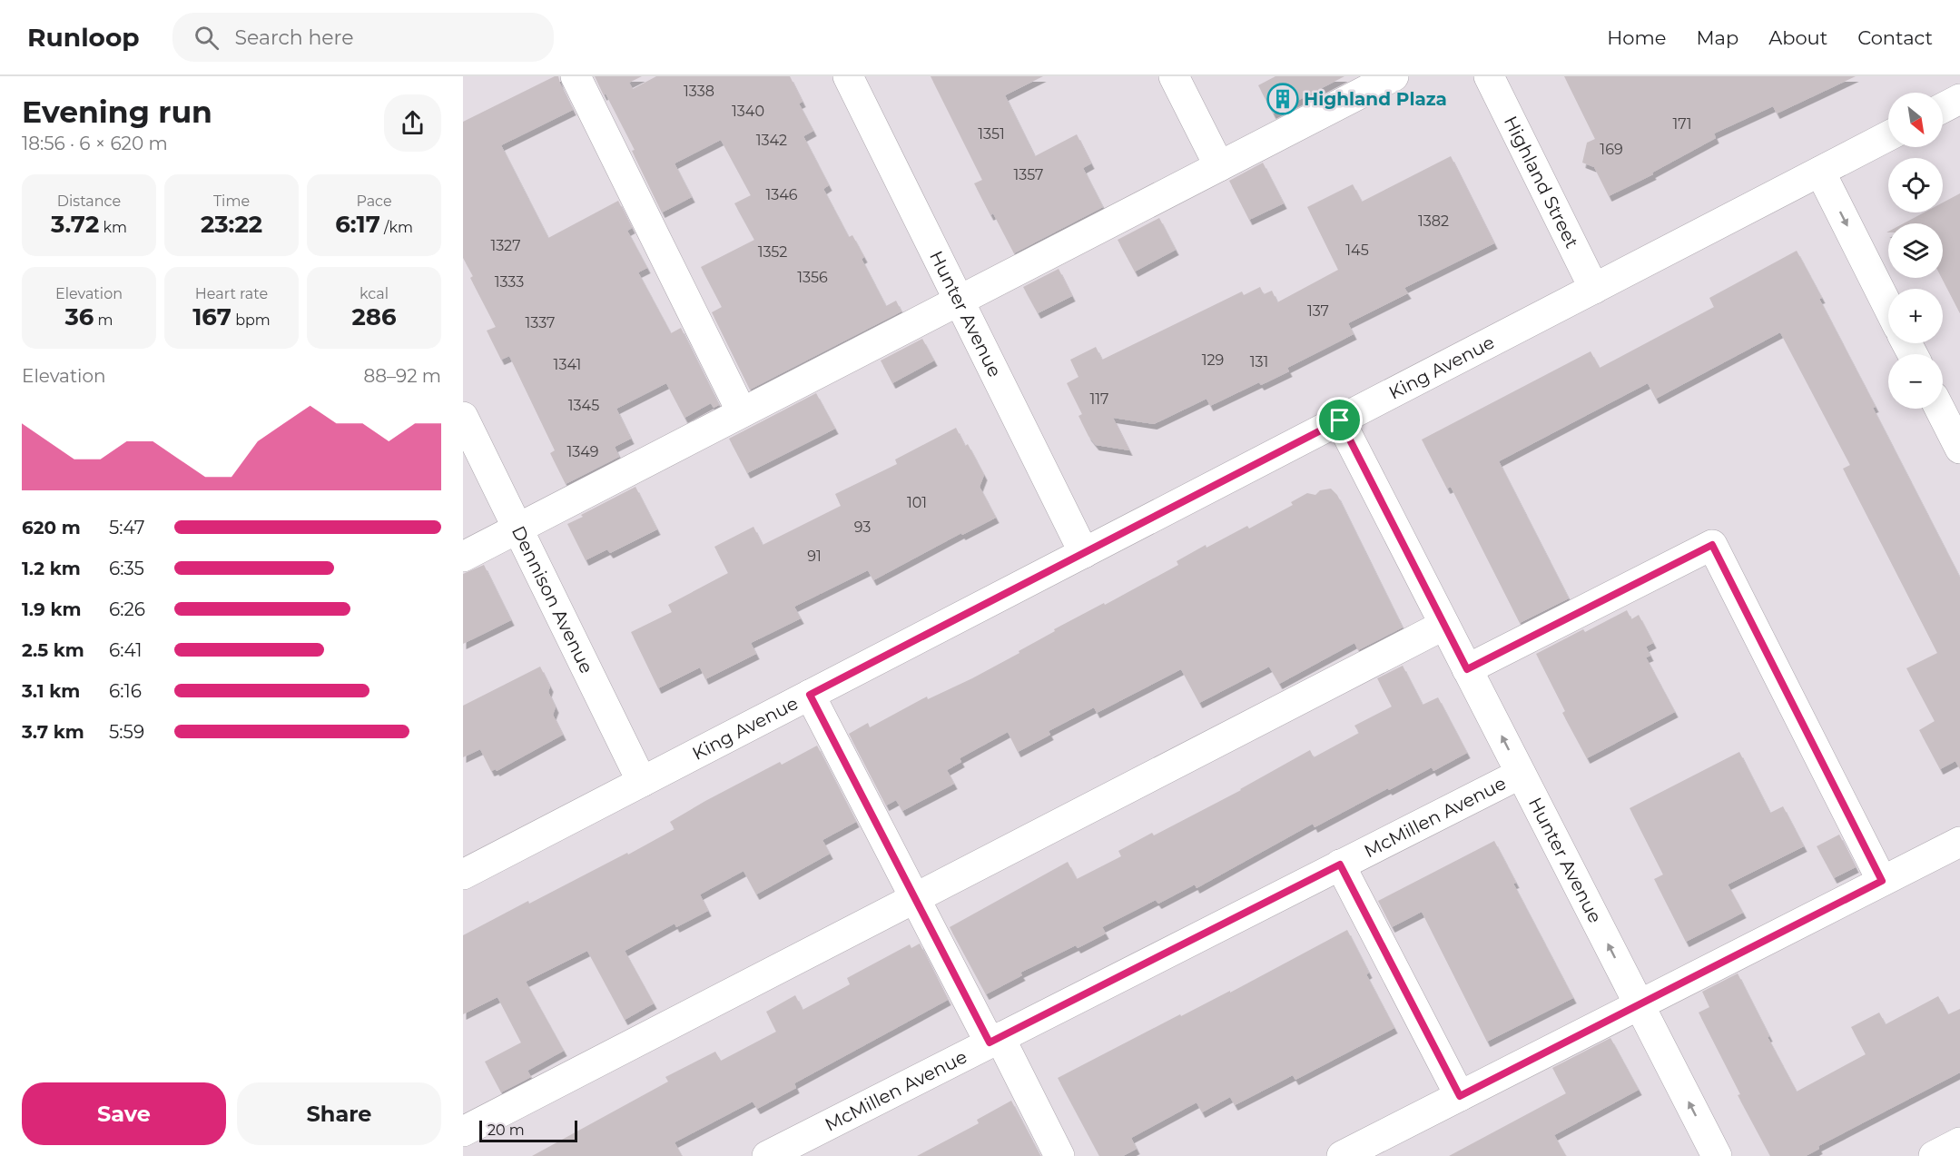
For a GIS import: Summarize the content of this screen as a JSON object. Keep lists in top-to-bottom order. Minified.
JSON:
{"streets":{"street":["Highland Street","Hunter Avenue","King Avenue","Dennison Avenue","McMillen Avenue"]},"crossings":[["Highland Street","King Avenue"],["Hunter Avenue","King Avenue"],["Hunter Avenue","McMillen Avenue"],["King Avenue","Dennison Avenue"]],"places":{"building":["Highland Plaza"]},"house_numbers":["1338","1340","171","1351","1342","169","1357","1346","1382","1327","145","1352","1356","1333","137","1337","129","131","1341","117","1345","1349","101","93","91"],"scale_bar":"20 m","north":"bottom right","page":{"header":"Runloop","search":"Search here","nav":["Home","Map","About","Contact"],"heading":["Evening run","18:56 · 6 × 620 m"],"map_buttons":["+","−"],"stats":[["Distance","3.72 km"],["Time","23:22"],["Pace","6:17 /km"],["Elevation","36 m"],["Heart rate","167 bpm"],["kcal","286"]],"chart":["Elevation","88–92 m"],"list":[{"name":"620 m","note":"5:47"},{"name":"1.2 km","note":"6:35"},{"name":"1.9 km","note":"6:26"},{"name":"2.5 km","note":"6:41"},{"name":"3.1 km","note":"6:16"},{"name":"3.7 km","note":"5:59"}],"buttons":["Save","Share"],"scale":"20 m"}}
